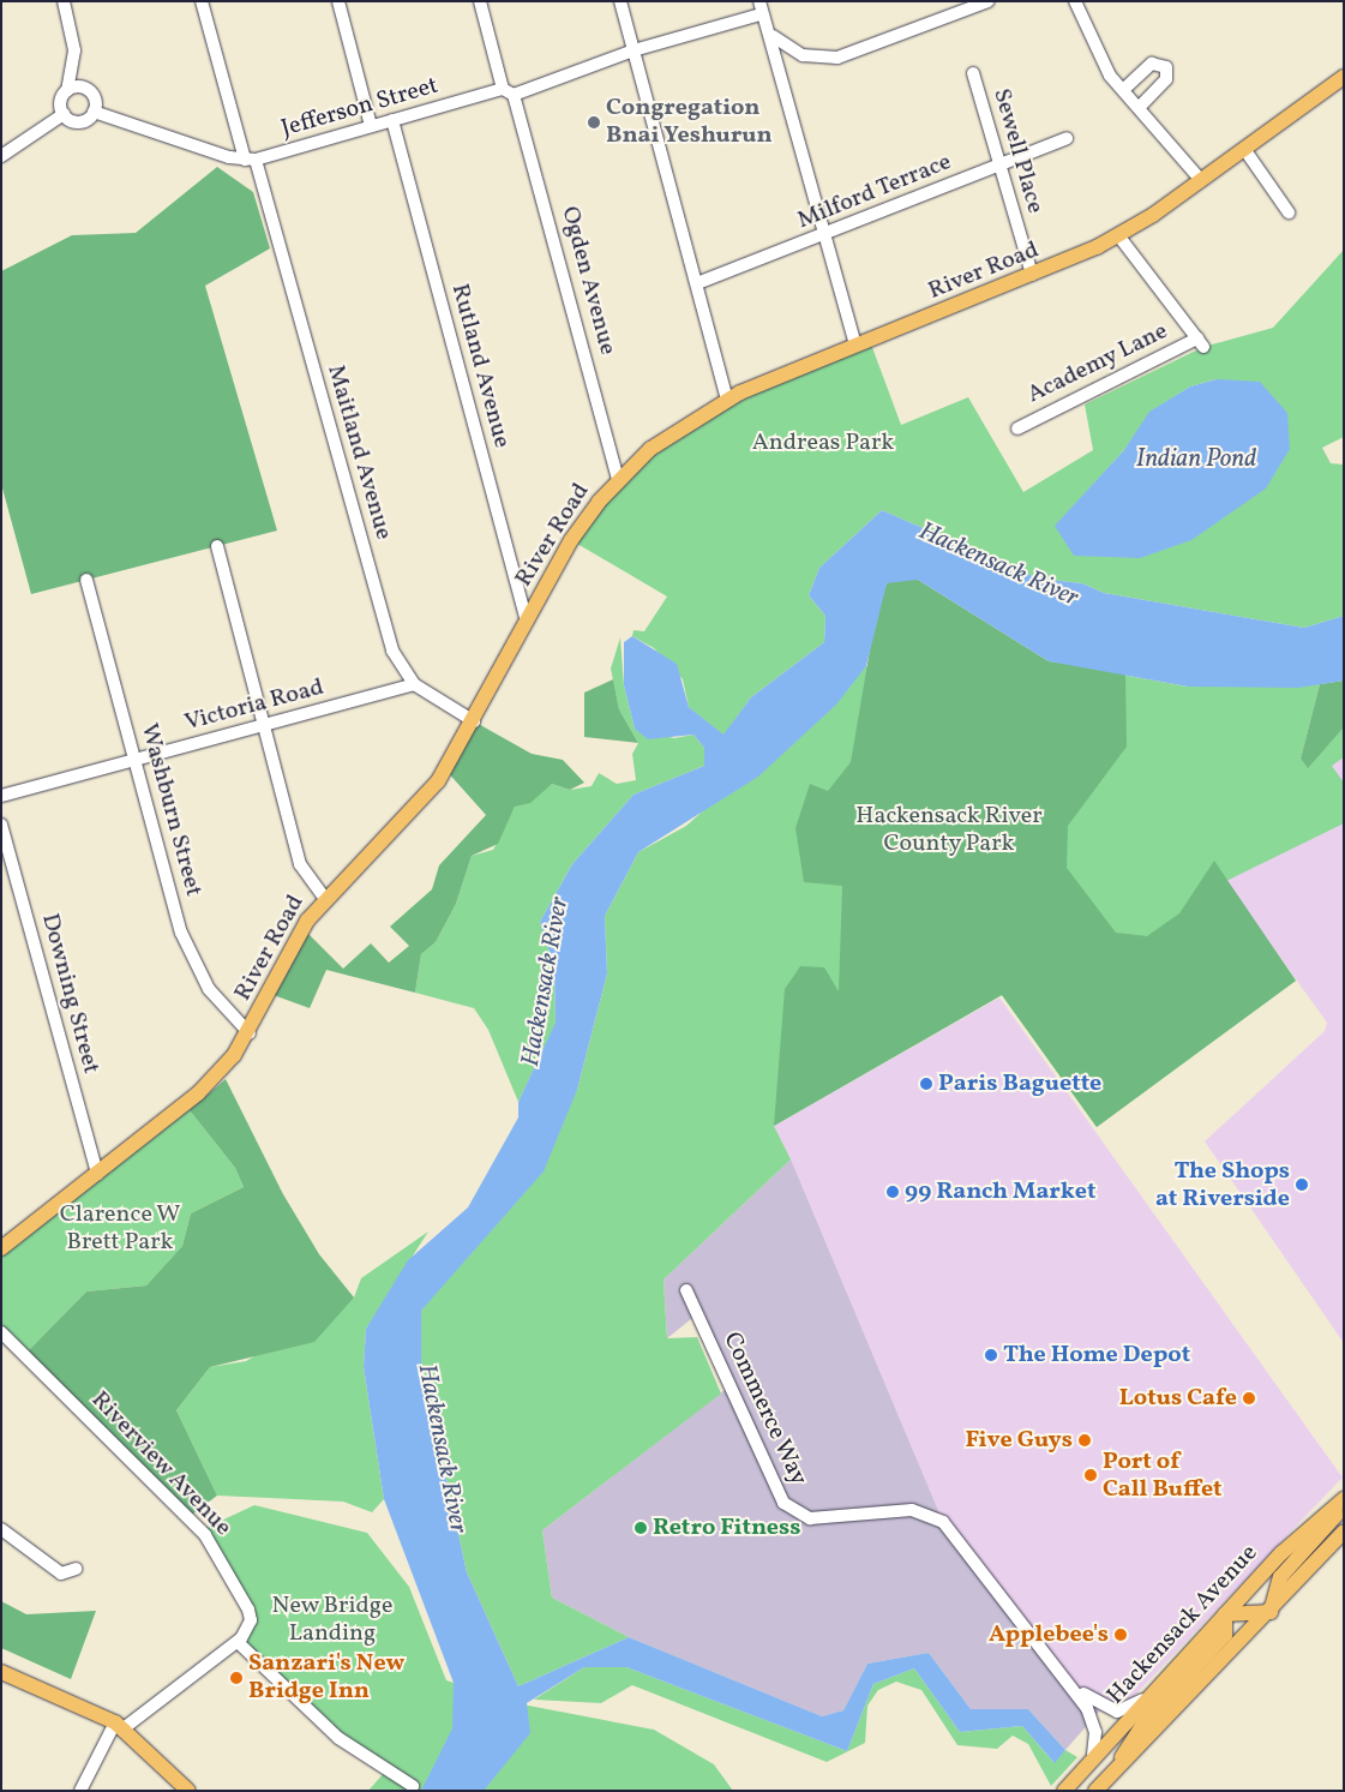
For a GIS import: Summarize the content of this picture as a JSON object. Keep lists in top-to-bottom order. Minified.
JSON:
{"streets":{"main road":["River Road","Hackensack Avenue"],"street":["Jefferson Street","Sewell Place","Milford Terrace","Ogden Avenue","Academy Lane","Rutland Avenue","Maitland Avenue","Victoria Road","Washburn Street","Downing Street","Commerce Way","Riverview Avenue"]},"crossings":[["Jefferson Street","Ogden Avenue"],["Jefferson Street","Rutland Avenue"],["Jefferson Street","Maitland Avenue"],["Sewell Place","Milford Terrace"],["Sewell Place","River Road"],["River Road","Ogden Avenue"],["River Road","Academy Lane"],["River Road","Rutland Avenue"],["River Road","Maitland Avenue"],["River Road","Washburn Street"],["River Road","Downing Street"],["Maitland Avenue","Victoria Road"],["Victoria Road","Washburn Street"],["Commerce Way","Hackensack Avenue"]],"water":["Indian Pond","Hackensack River"],"parks":["Andreas Park","Hackensack River County Park","Clarence W Brett Park","New Bridge Landing"],"places":["Congregation Bnai Yeshurun","Paris Baguette","The Shops at Riverside","99 Ranch Market","The Home Depot","Lotus Cafe","Five Guys","Port of Call Buffet","Retro Fitness","Applebee's","Sanzari's New Bridge Inn"]}
